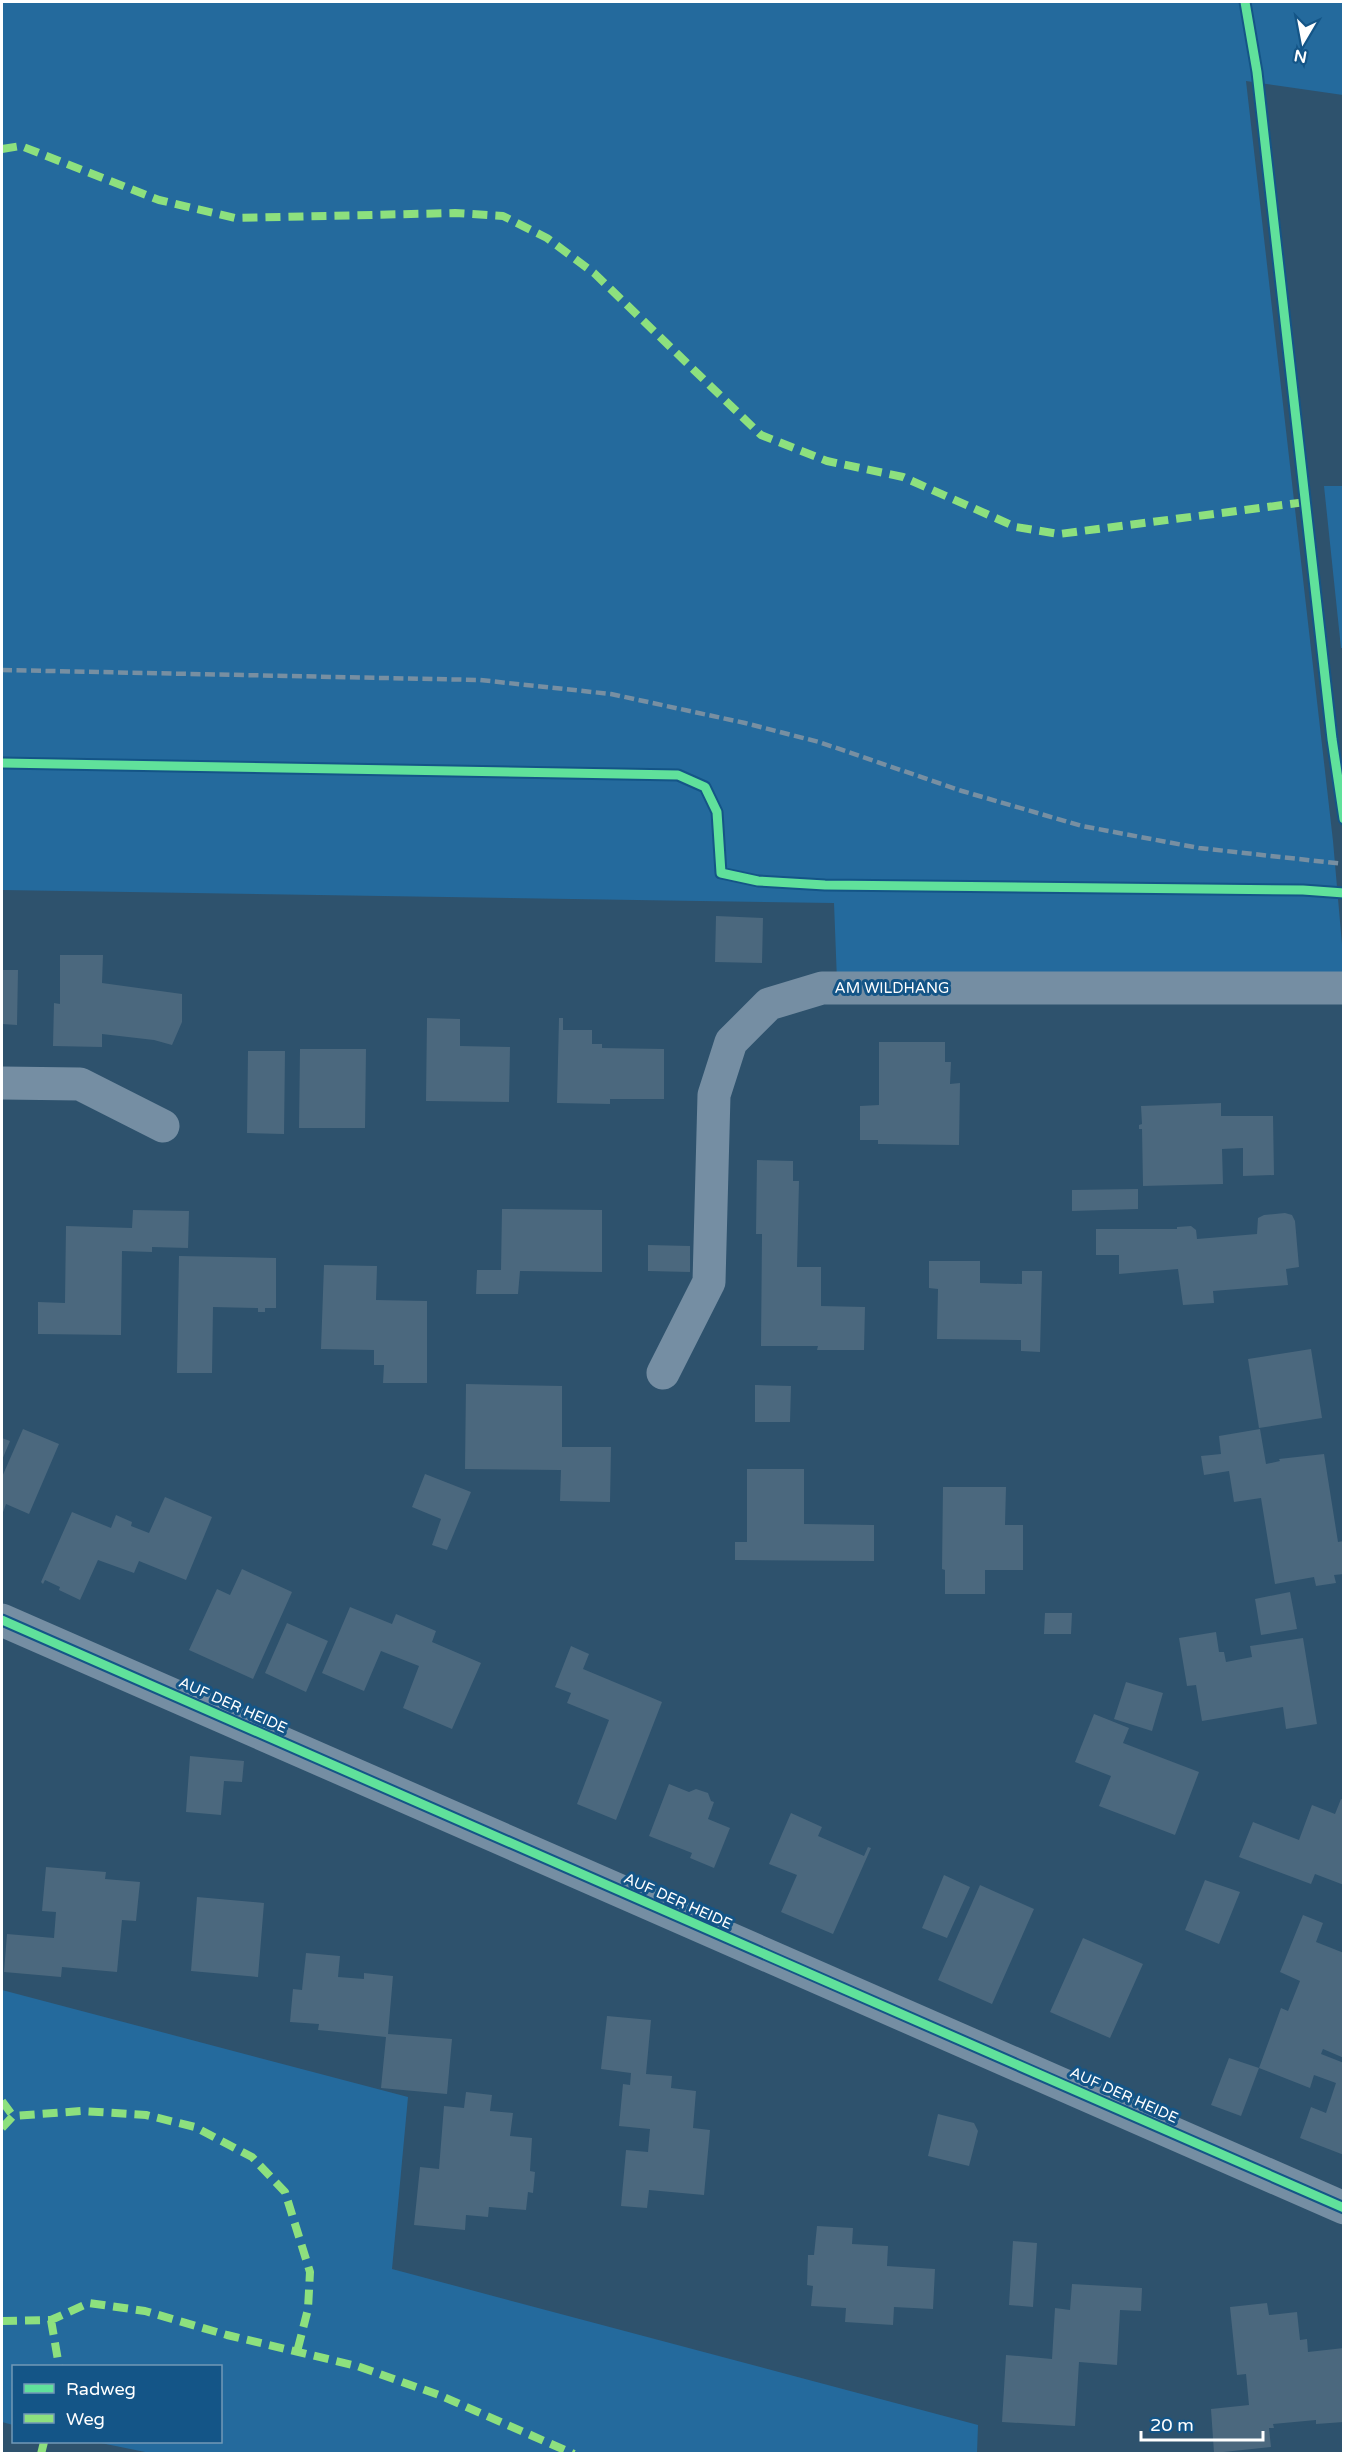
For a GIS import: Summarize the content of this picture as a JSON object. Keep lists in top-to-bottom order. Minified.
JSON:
{"streets":{"street":["AM WILDHANG","AUF DER HEIDE"]},"legend":["Radweg","Weg"],"scale_bar":"20 m","north":"bottom"}
